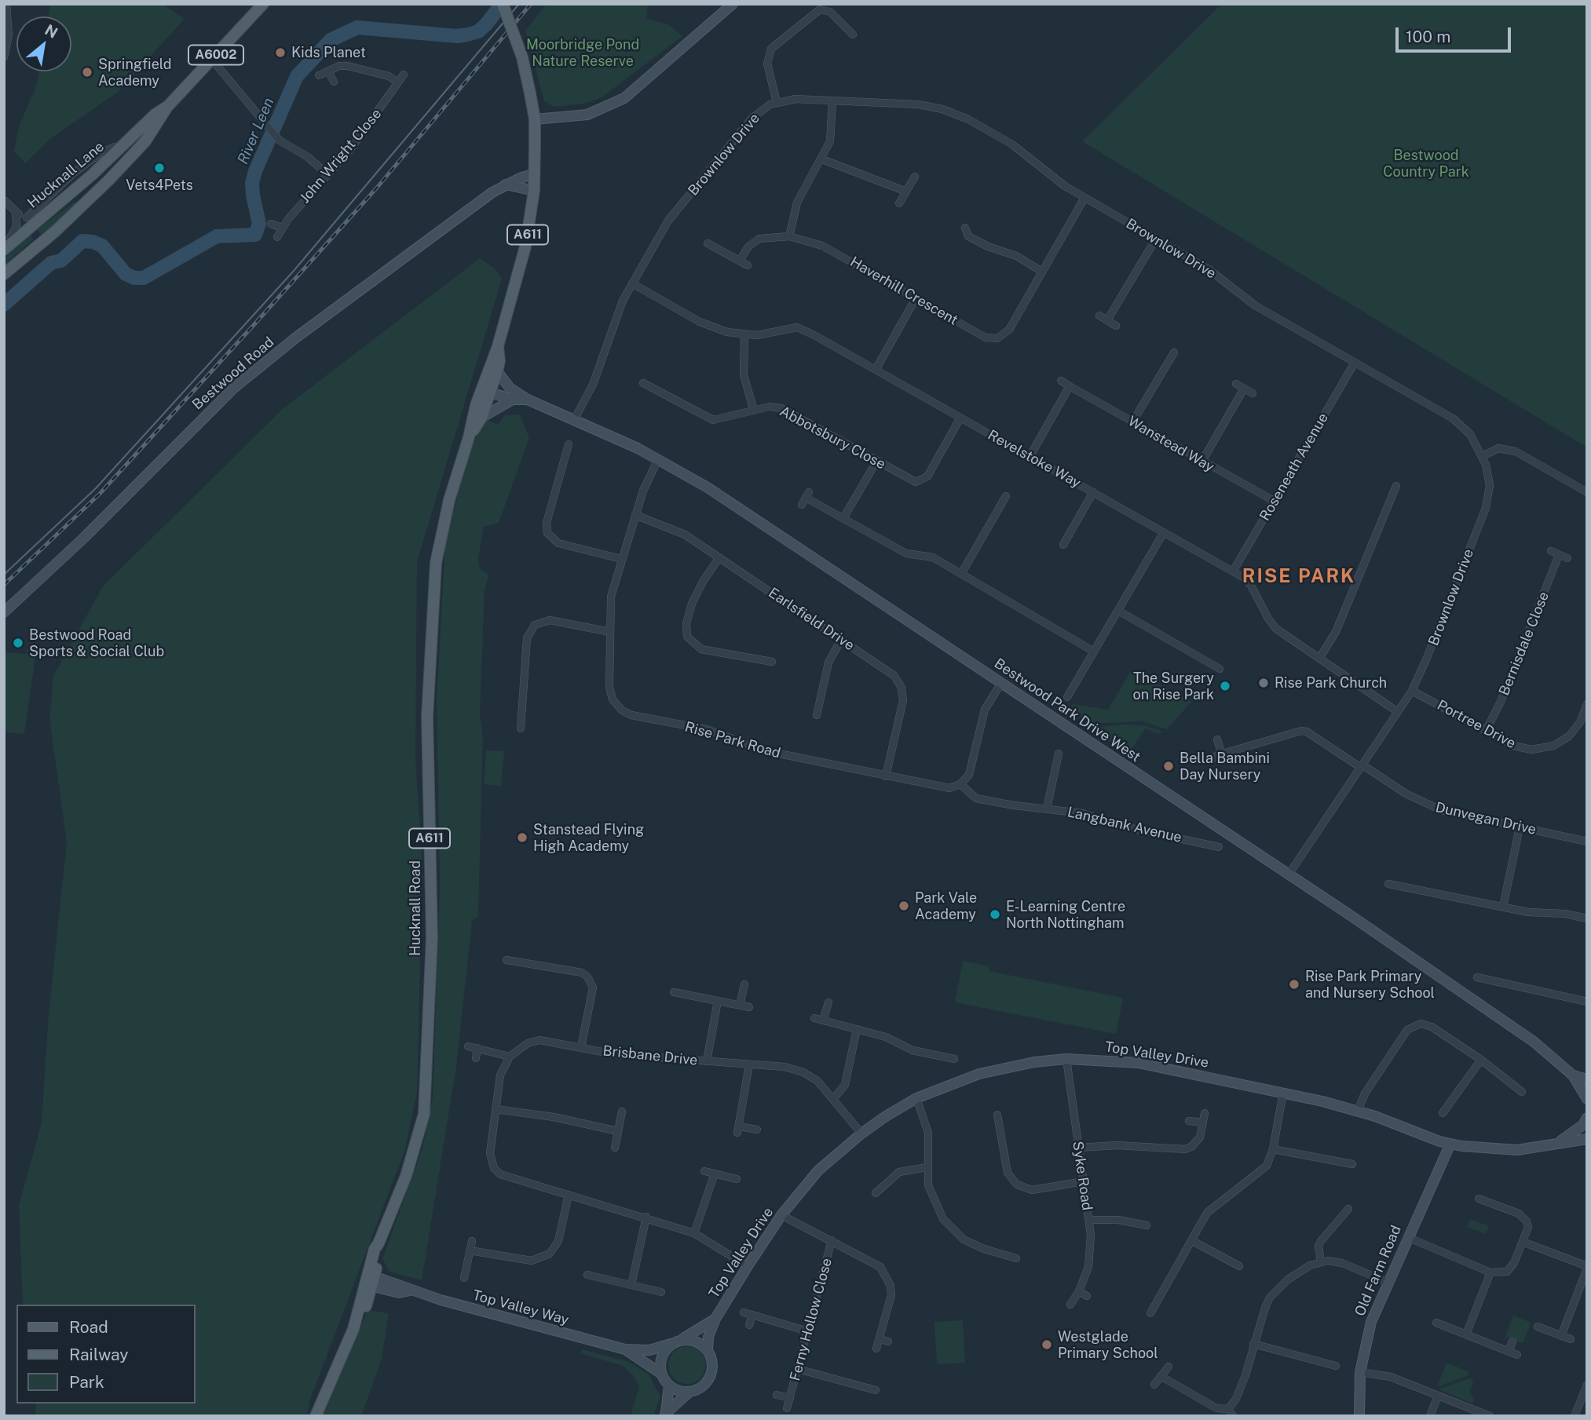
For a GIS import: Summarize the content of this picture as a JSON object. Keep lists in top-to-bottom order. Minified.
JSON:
{"streets":{"main road":["A6002","Hucknall Lane","A611","Hucknall Road"],"street":["Brownlow Drive","John Wright Close","Haverhill Crescent","Bestwood Road","Abbotsbury Close","Wanstead Way","Revelstoke Way","Roseneath Avenue","Earlsfield Drive","Bernisdale Close","Bestwood Park Drive West","Portree Drive","Rise Park Road","Dunvegan Drive","Langbank Avenue","Top Valley Drive","Brisbane Drive","Syke Road","Old Farm Road","Top Valley Way","Ferny Hollow Close"]},"crossings":[["Brownlow Drive","Haverhill Crescent"],["Brownlow Drive","Revelstoke Way"],["Brownlow Drive","Roseneath Avenue"],["Brownlow Drive","Bestwood Park Drive West"],["Brownlow Drive","Portree Drive"],["Brownlow Drive","Dunvegan Drive"],["A611","Hucknall Road"],["Bestwood Road","Hucknall Road"],["Abbotsbury Close","Revelstoke Way"],["Wanstead Way","Roseneath Avenue"],["Revelstoke Way","Roseneath Avenue"],["Earlsfield Drive","Rise Park Road"],["Bernisdale Close","Portree Drive"],["Bestwood Park Drive West","Rise Park Road"],["Rise Park Road","Langbank Avenue"],["Hucknall Road","Top Valley Way"],["Top Valley Drive","Brisbane Drive"],["Top Valley Drive","Syke Road"],["Top Valley Drive","Old Farm Road"],["Top Valley Drive","Top Valley Way"]],"districts":["RISE PARK"],"water":["River Leen"],"parks":["Moorbridge Pond Nature Reserve","Bestwood Country Park"],"places":["Kids Planet","Springfield Academy","Vets4Pets","Bestwood Road Sports & Social Club","Rise Park Church","The Surgery on Rise Park","Bella Bambini Day Nursery","Stanstead Flying High Academy","Park Vale Academy","E-Learning Centre North Nottingham","Rise Park Primary and Nursery School","Westglade Primary School"],"legend":["Road","Railway","Park"],"scale_bar":"100 m","north":"top right"}
